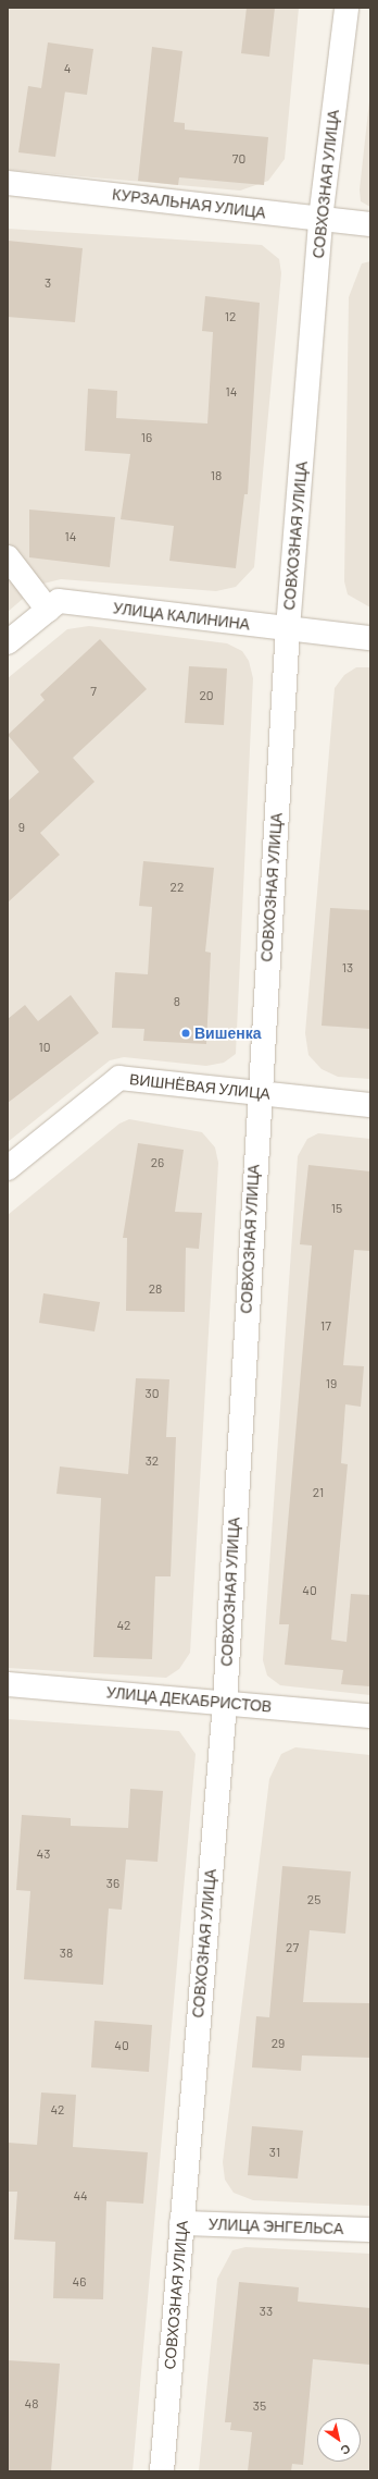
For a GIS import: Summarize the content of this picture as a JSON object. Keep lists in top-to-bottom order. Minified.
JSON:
{"streets":{"street":["СОВХОЗНАЯ УЛИЦА","КУРЗАЛЬНАЯ УЛИЦА","УЛИЦА КАЛИНИНА","ВИШНЁВАЯ УЛИЦА","УЛИЦА ДЕКАБРИСТОВ","УЛИЦА ЭНГЕЛЬСА"]},"crossings":[["СОВХОЗНАЯ УЛИЦА","КУРЗАЛЬНАЯ УЛИЦА"],["СОВХОЗНАЯ УЛИЦА","УЛИЦА КАЛИНИНА"],["СОВХОЗНАЯ УЛИЦА","ВИШНЁВАЯ УЛИЦА"],["СОВХОЗНАЯ УЛИЦА","УЛИЦА ДЕКАБРИСТОВ"],["СОВХОЗНАЯ УЛИЦА","УЛИЦА ЭНГЕЛЬСА"]],"places":["Вишенка"],"house_numbers":["4","70","3","12","14","16","18","14","7","20","9","22","13","8","10","26","15","28","17","19","30","32","21","40","42","43","36","25","27","38","29","40","42","31","44","46","33","48","35"],"north":"bottom right"}
